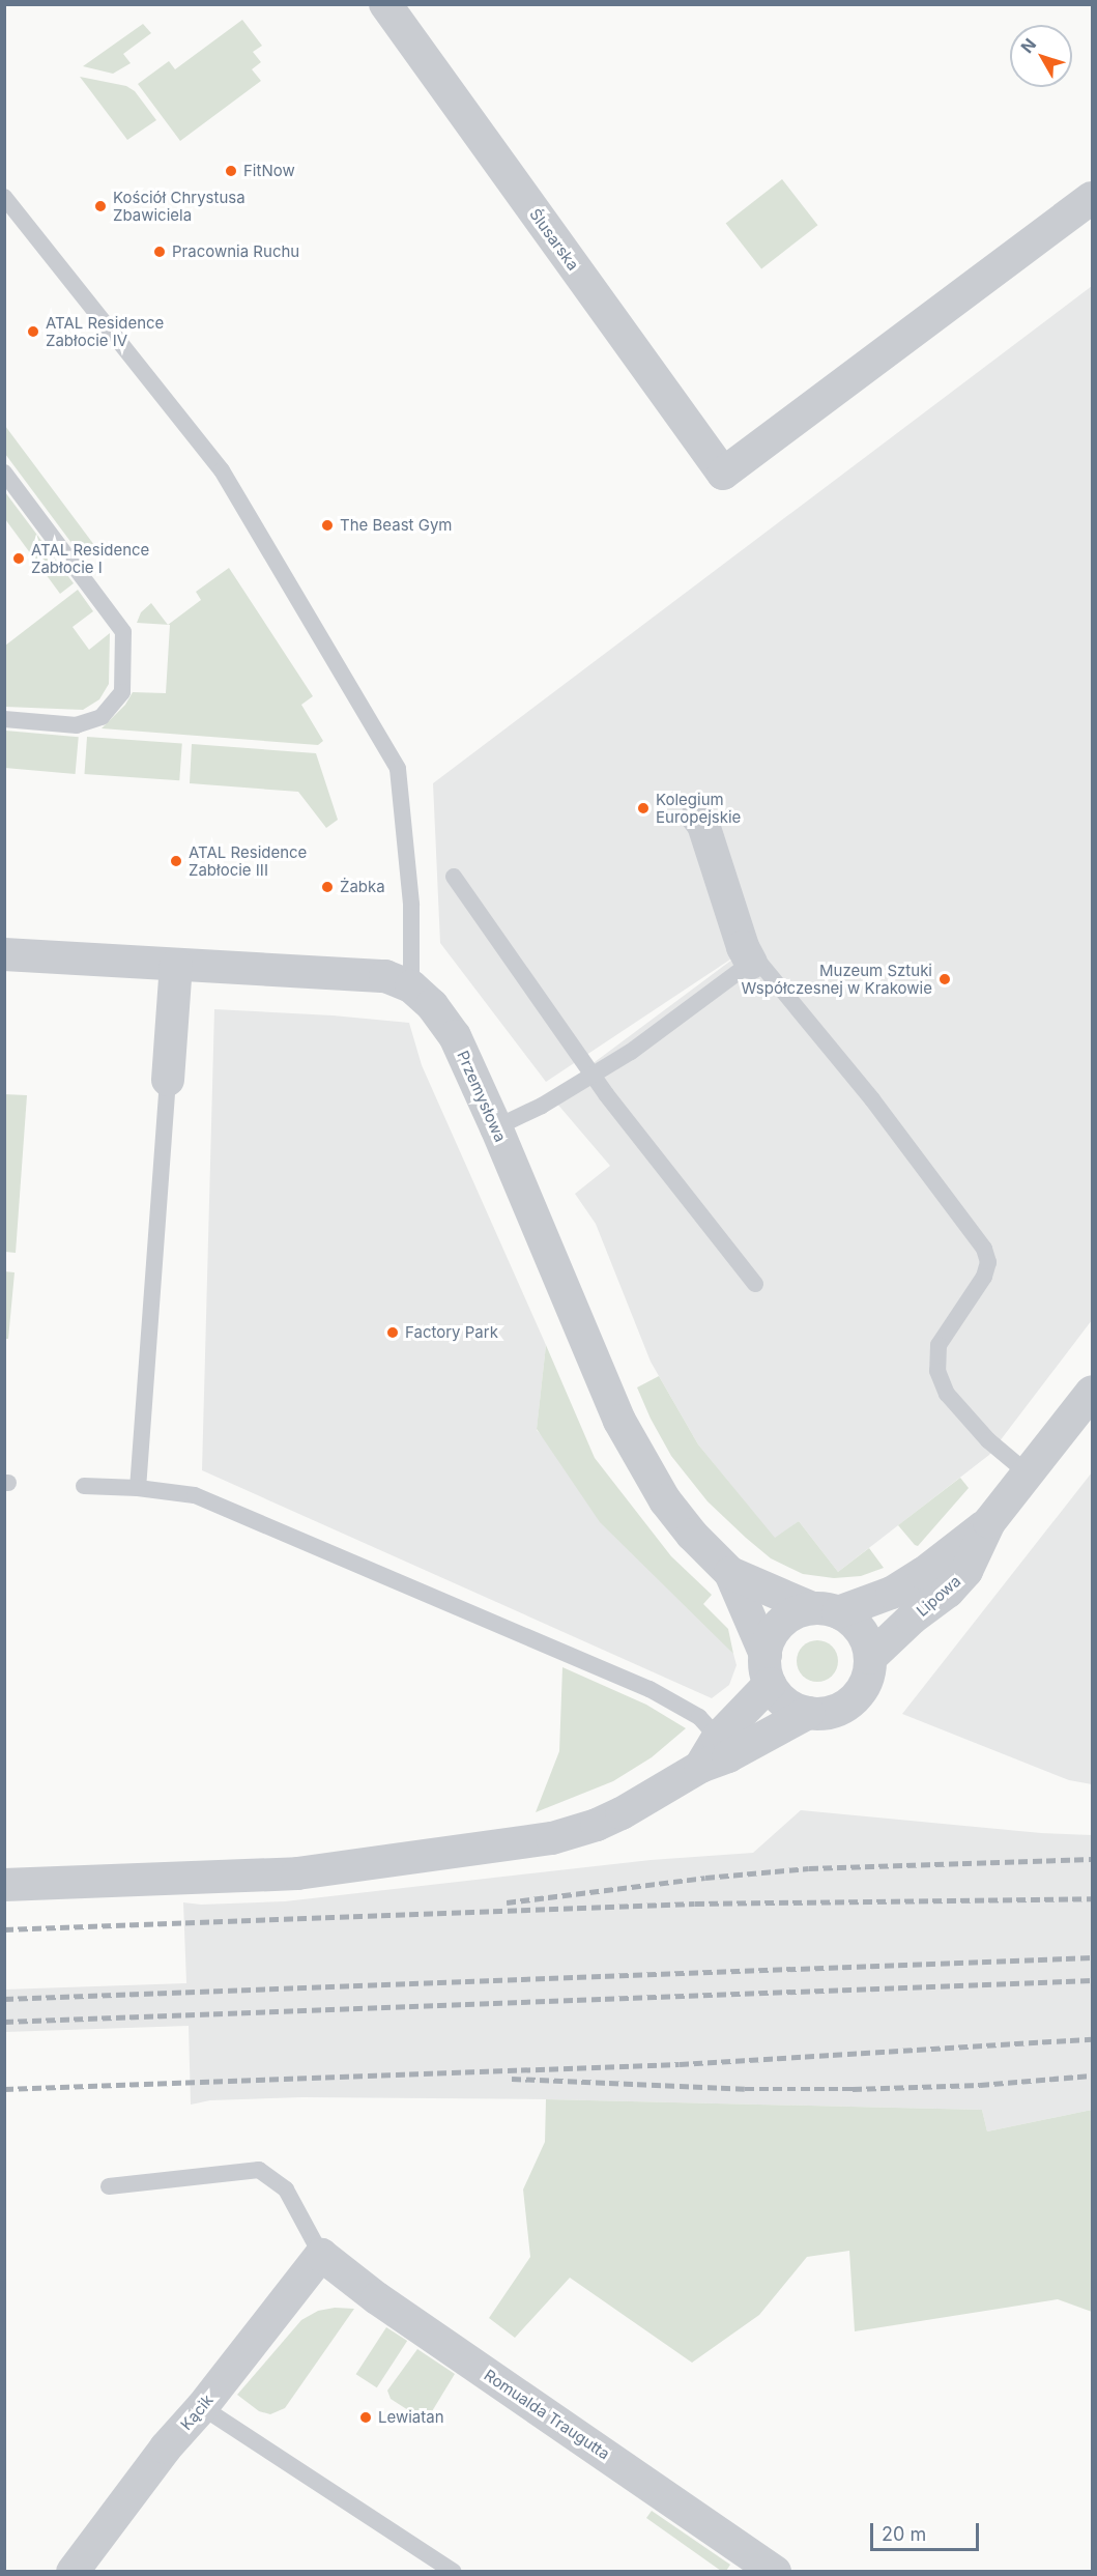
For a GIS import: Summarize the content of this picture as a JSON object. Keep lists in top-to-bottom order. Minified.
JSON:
{"streets":{"street":["Ślusarska","Przemysłowa","Lipowa","Kącik","Romualda Traugutta"]},"crossings":[["Przemysłowa","Lipowa"],["Kącik","Romualda Traugutta"]],"places":["FitNow","Kościół Chrystusa Zbawiciela","Pracownia Ruchu","ATAL Residence Zabłocie IV","The Beast Gym","ATAL Residence Zabłocie I","Kolegium Europejskie","ATAL Residence Zabłocie III","Żabka","Muzeum Sztuki Współczesnej w Krakowie","Factory Park","Lewiatan"],"scale_bar":"20 m","north":"top left"}
